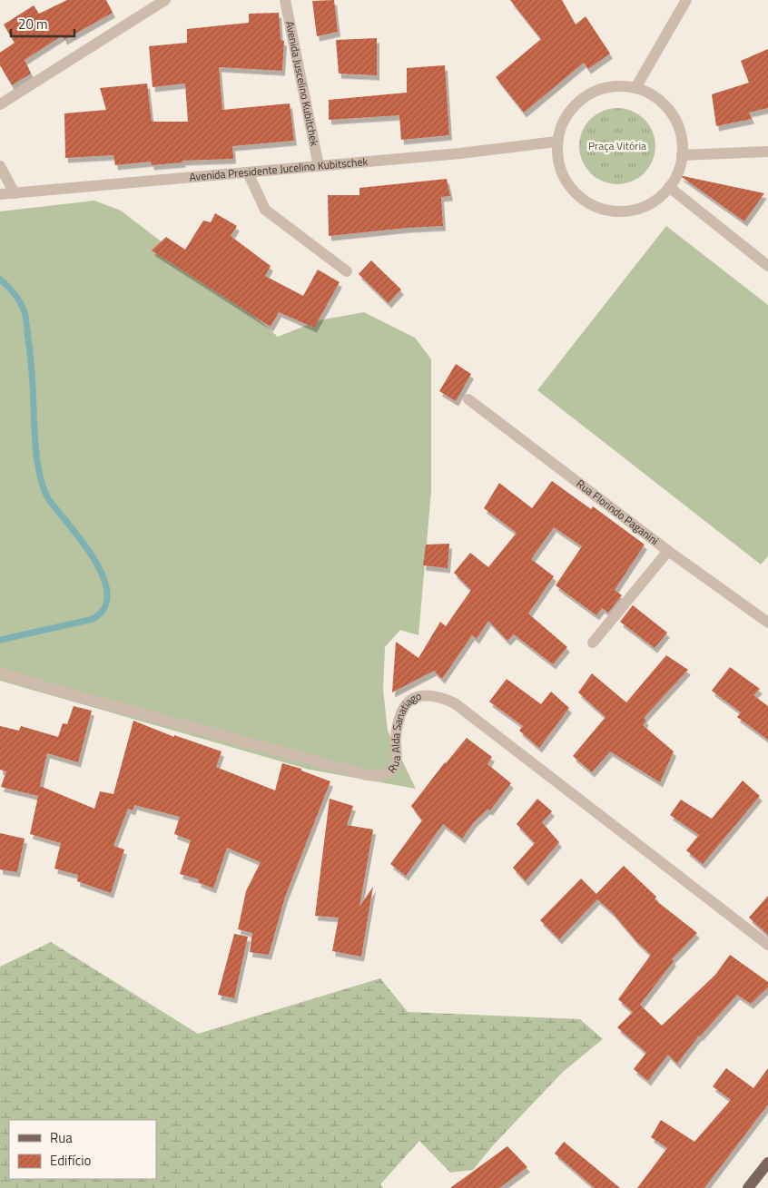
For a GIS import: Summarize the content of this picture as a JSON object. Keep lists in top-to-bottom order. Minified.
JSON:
{"streets":{"street":["Avenida Juscelino Kubitchek","Avenida Presidente Jucelino Kubitschek","Rua Florindo Paganini","Rua Alda Sanatiago"]},"crossings":[["Avenida Juscelino Kubitchek","Avenida Presidente Jucelino Kubitschek"]],"parks":["Praça Vitória"],"legend":["Rua","Edifício"],"scale_bar":"20 m"}
